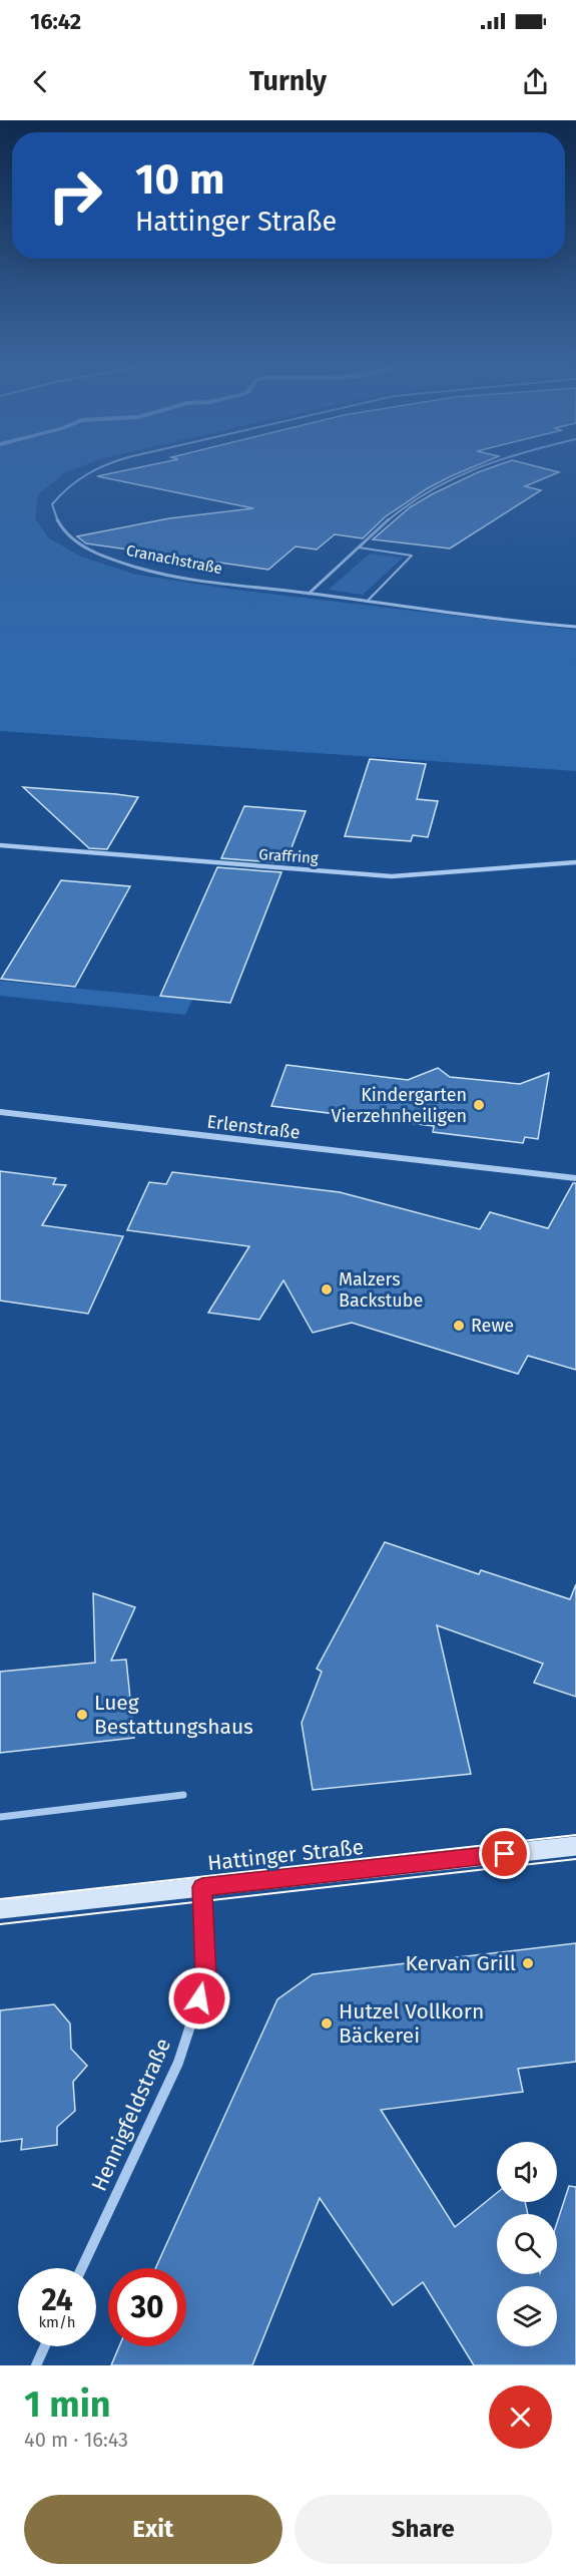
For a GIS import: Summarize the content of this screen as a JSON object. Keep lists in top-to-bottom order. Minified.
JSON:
{"streets":{"main road":["Hattinger Straße"],"street":["Cranachstraße","Graffring","Erlenstraße","Hennigfeldstraße"]},"crossings":[["Hattinger Straße","Hennigfeldstraße"]],"places":["Kindergarten Vierzehnheiligen","Malzers Backstube","Rewe","Lueg Bestattungshaus","Kervan Grill","Hutzel Vollkorn Bäckerei"],"page":{"status":"16:42","header":"Turnly","turn":["10 m","Hattinger Straße"],"speed":"24 km/h","limit":"30","heading":["1 min","40 m · 16:43"],"buttons":["Exit","Share"]}}
